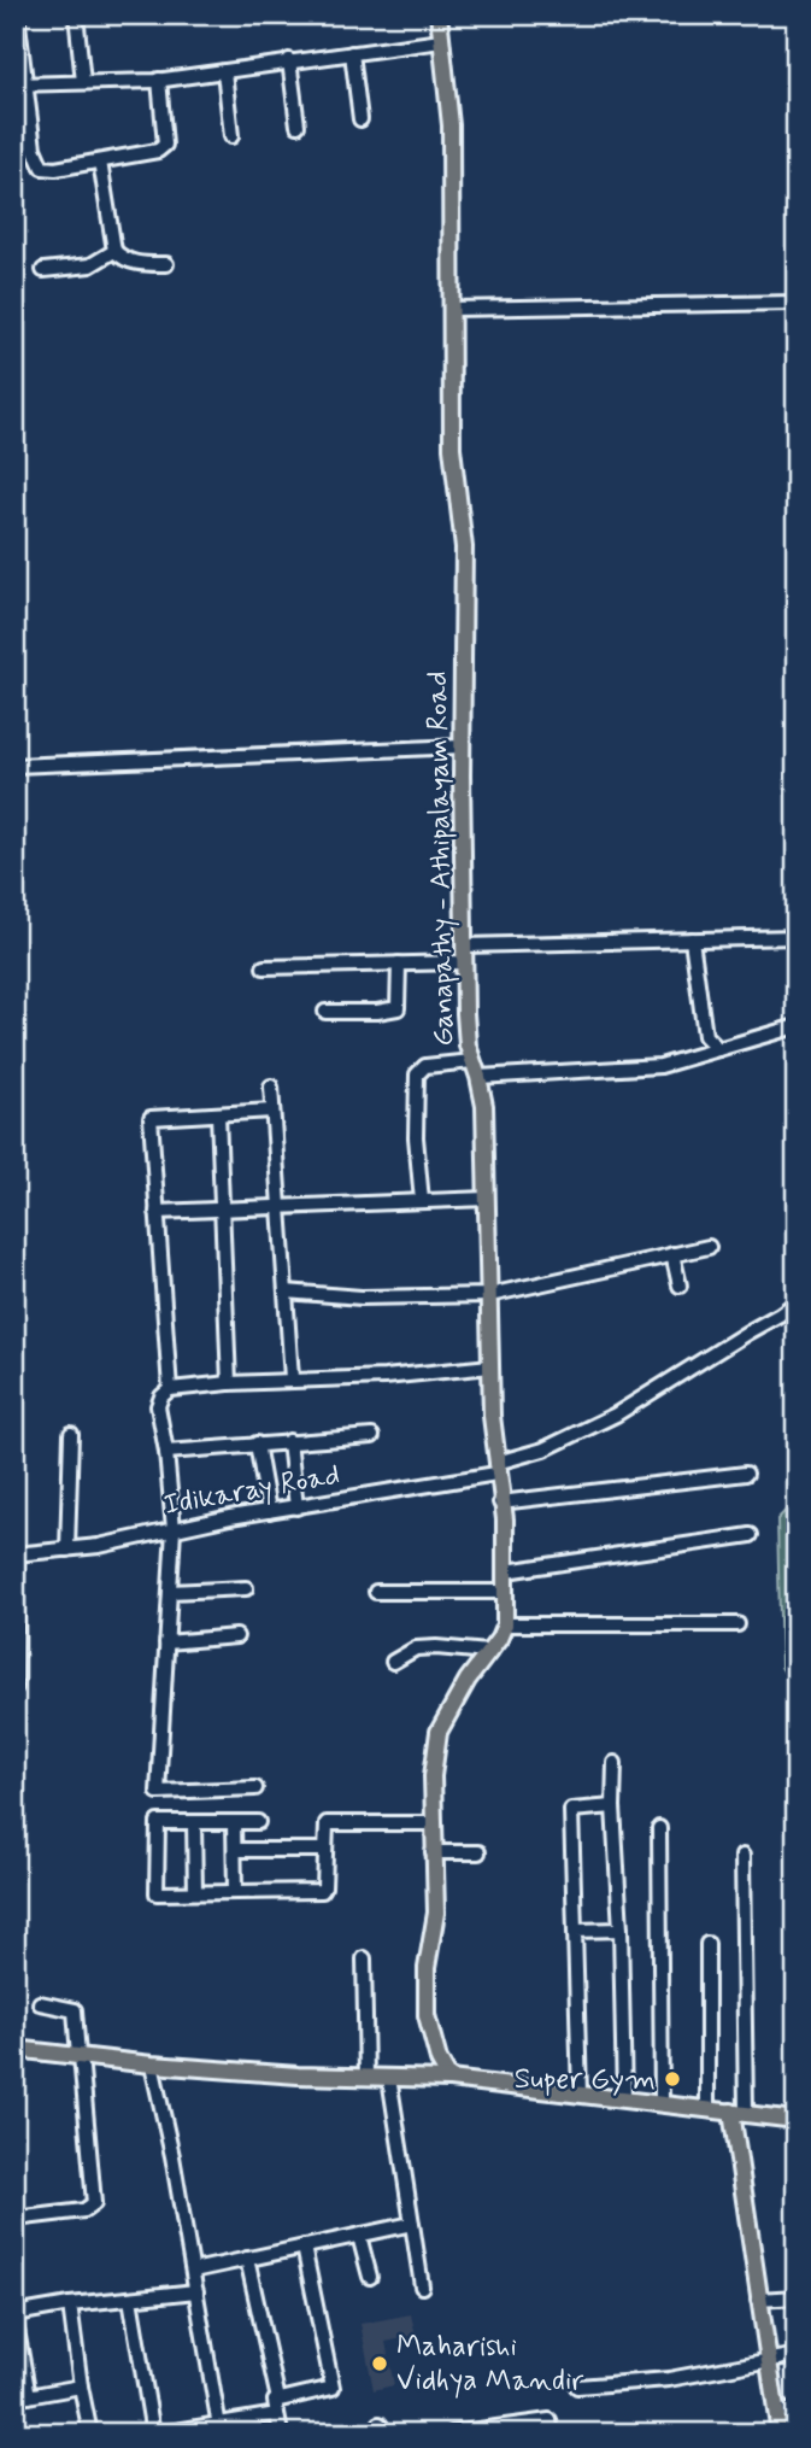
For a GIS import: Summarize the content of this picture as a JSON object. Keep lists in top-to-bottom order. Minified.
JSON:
{"streets":{"main road":["Ganapathy - Athipalayam Road"],"street":["Idikaray Road"]},"crossings":[["Ganapathy - Athipalayam Road","Idikaray Road"]],"places":["Super Gym","Maharishi Vidhya Mandir"]}
